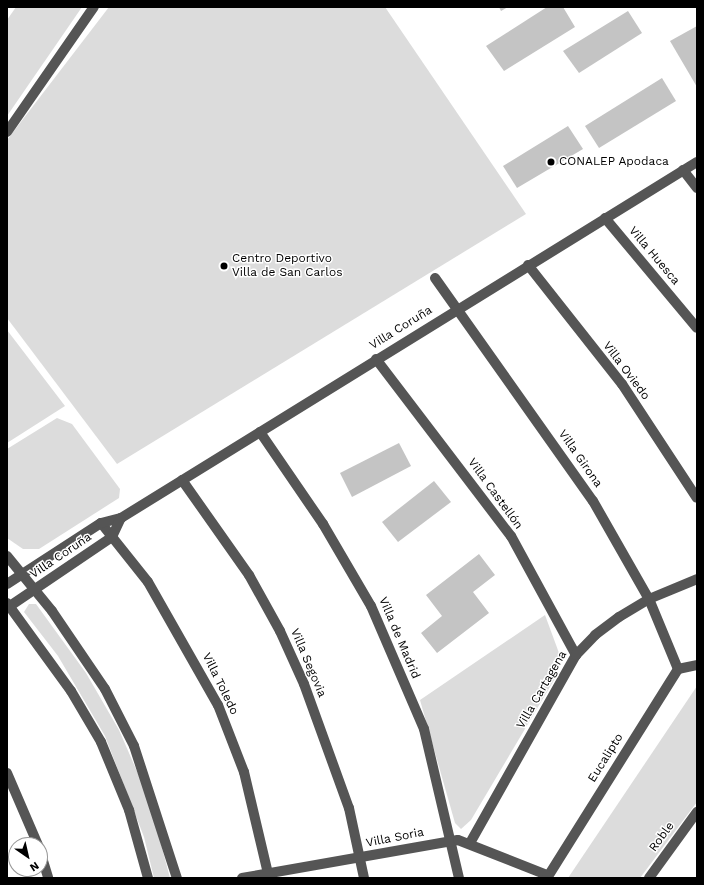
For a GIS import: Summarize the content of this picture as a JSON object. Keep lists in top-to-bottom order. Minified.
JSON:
{"streets":{"street":["Villa Huesca","Villa Coruña","Villa Oviedo","Villa Girona","Villa Castellón","Villa de Madrid","Villa Segovia","Villa Toledo","Villa Cartagena","Eucalipto","Roble","Villa Soria"]},"crossings":[["Villa Huesca","Villa Coruña"],["Villa Coruña","Villa Oviedo"],["Villa Coruña","Villa Girona"],["Villa Coruña","Villa Castellón"],["Villa Coruña","Villa de Madrid"],["Villa Coruña","Villa Segovia"],["Villa Coruña","Villa Toledo"],["Villa Girona","Villa Cartagena"],["Villa Girona","Eucalipto"],["Villa Castellón","Villa Cartagena"],["Villa de Madrid","Villa Soria"],["Villa Segovia","Villa Soria"],["Villa Toledo","Villa Soria"],["Villa Cartagena","Villa Soria"],["Eucalipto","Villa Soria"]],"places":["CONALEP Apodaca","Centro Deportivo Villa de San Carlos"],"north":"bottom right"}
